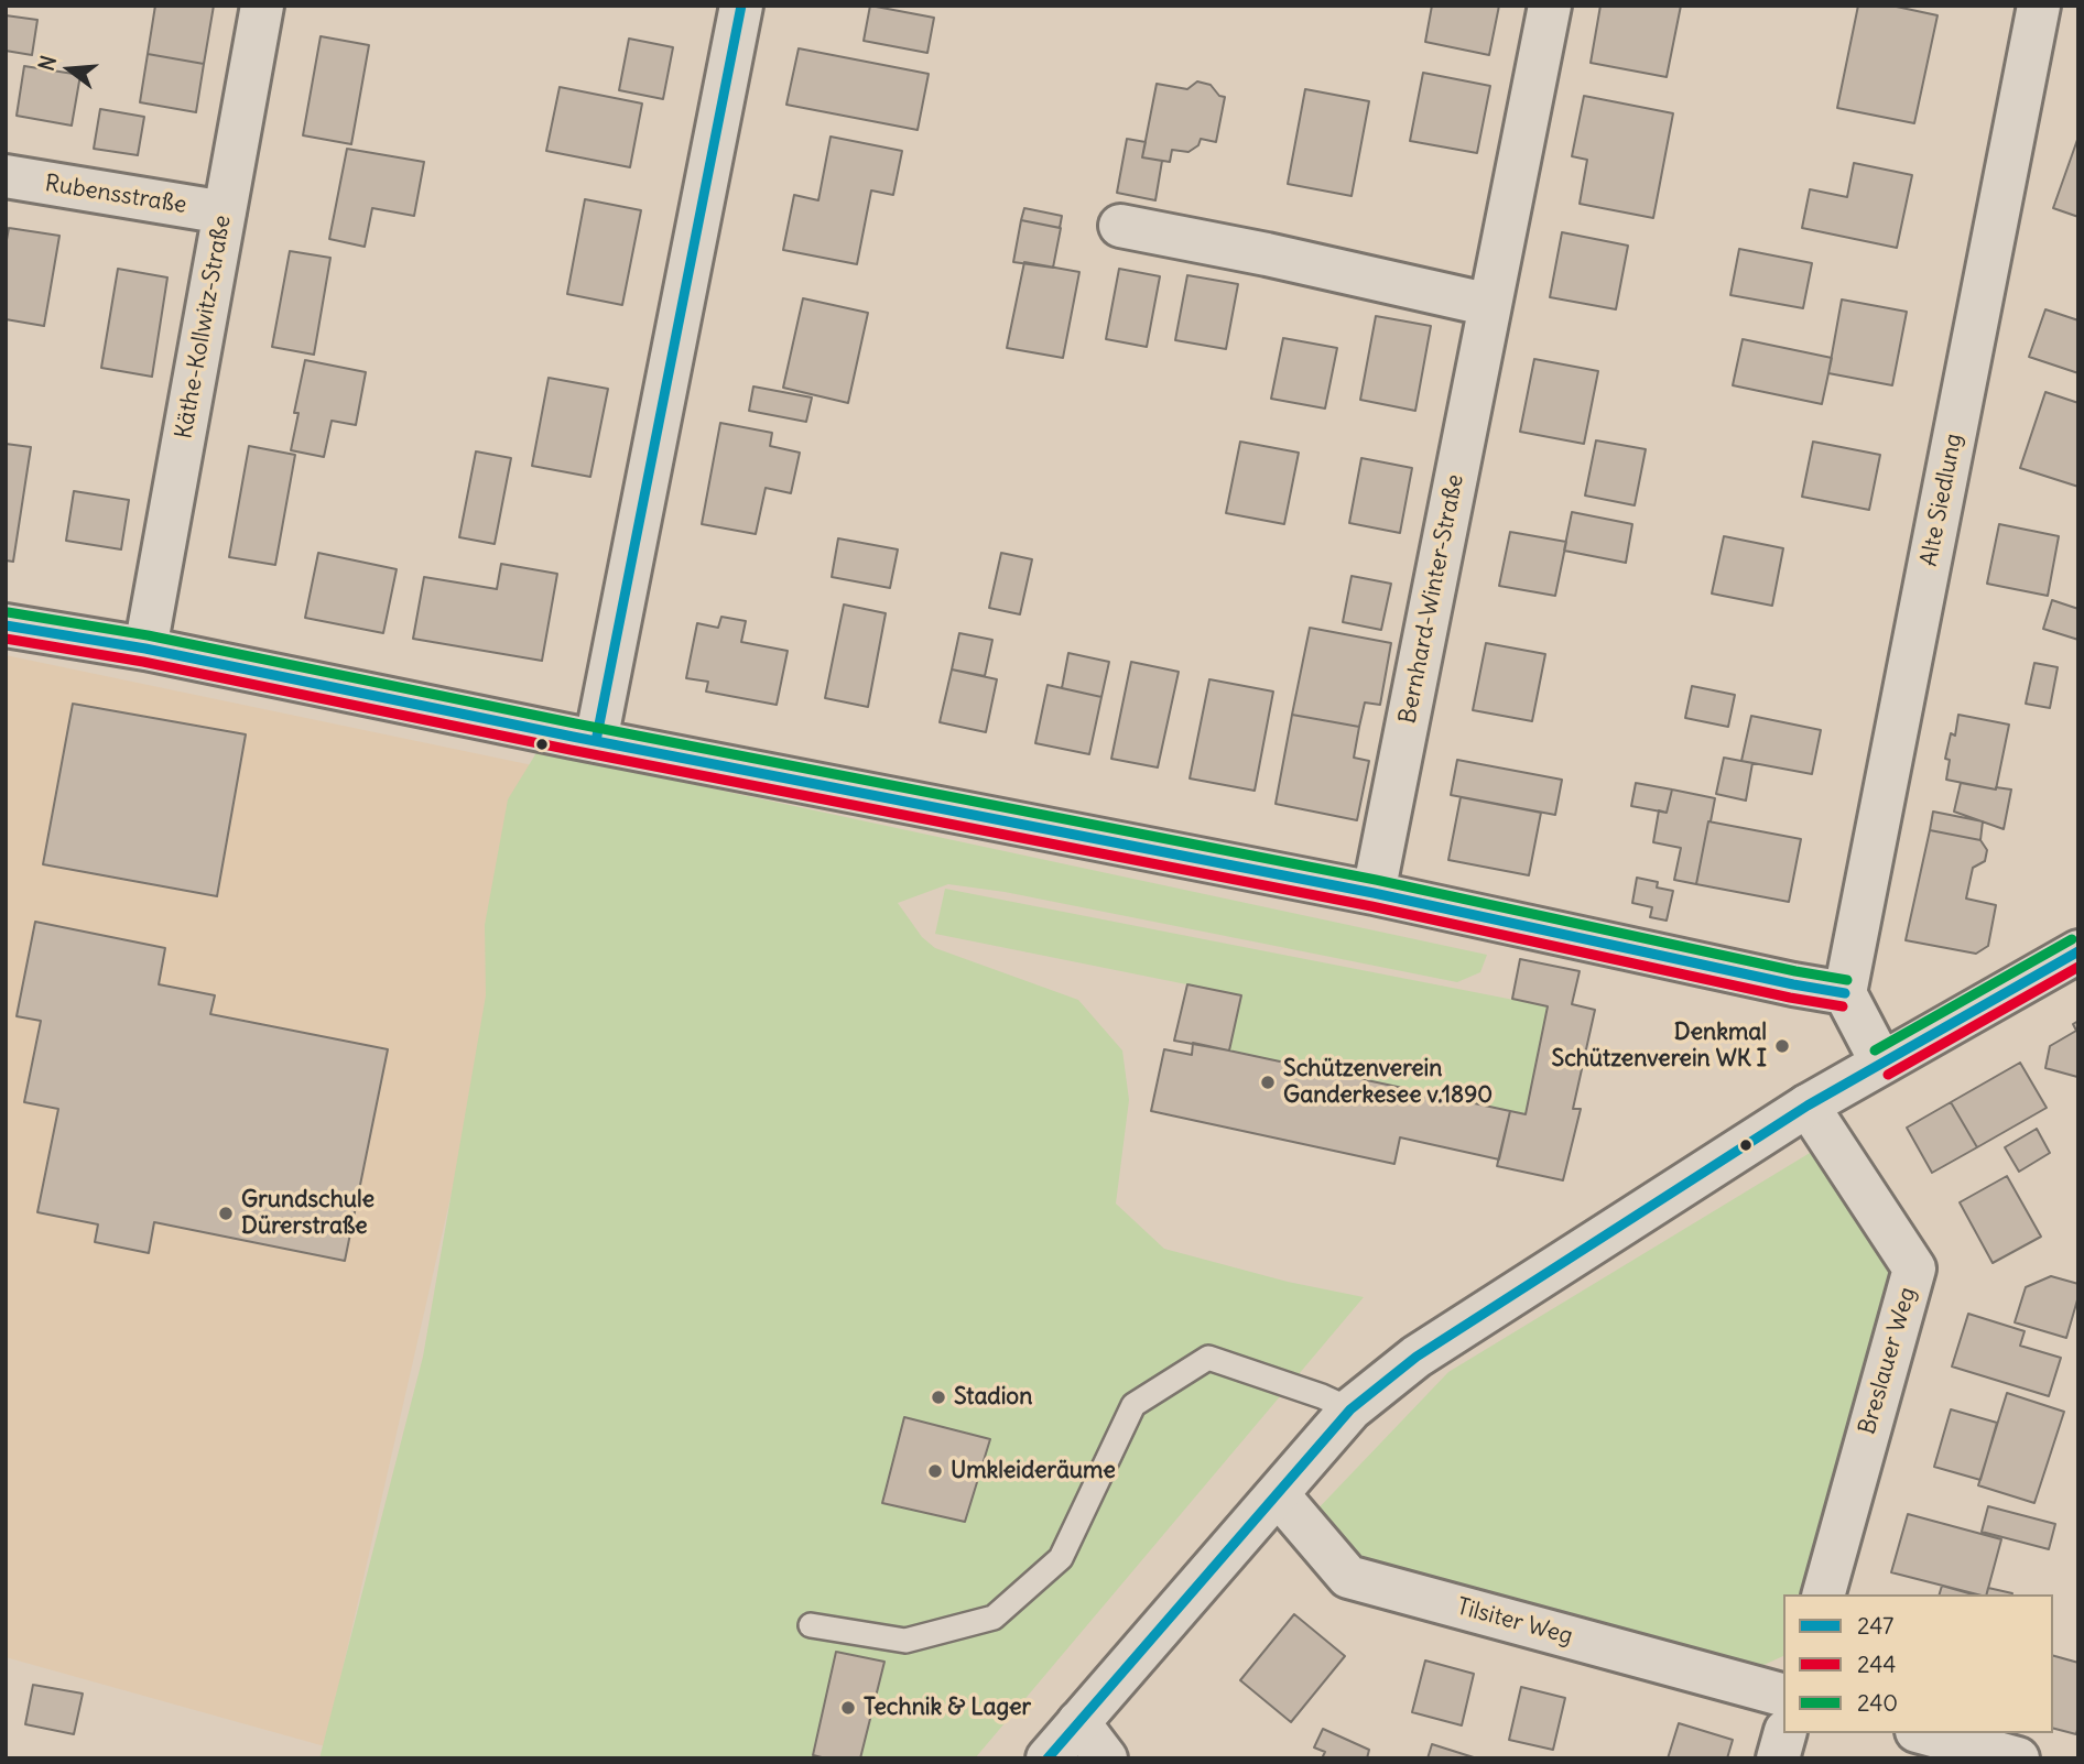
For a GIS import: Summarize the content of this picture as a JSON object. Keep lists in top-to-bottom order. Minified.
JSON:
{"streets":{"street":["Rubensstraße","Käthe-Kollwitz-Straße","Alte Siedlung","Bernhard-Winter-Straße","Breslauer Weg","Tilsiter Weg"]},"crossings":[["Rubensstraße","Käthe-Kollwitz-Straße"]],"places":["Denkmal Schützenverein WK I","Schützenverein Ganderkesee v.1890","Grundschule Dürerstraße","Stadion","Umkleideräume","Technik & Lager"],"lines":["transit line 247","transit line 240","transit line 244"],"legend":["247","244","240"],"north":"left"}
